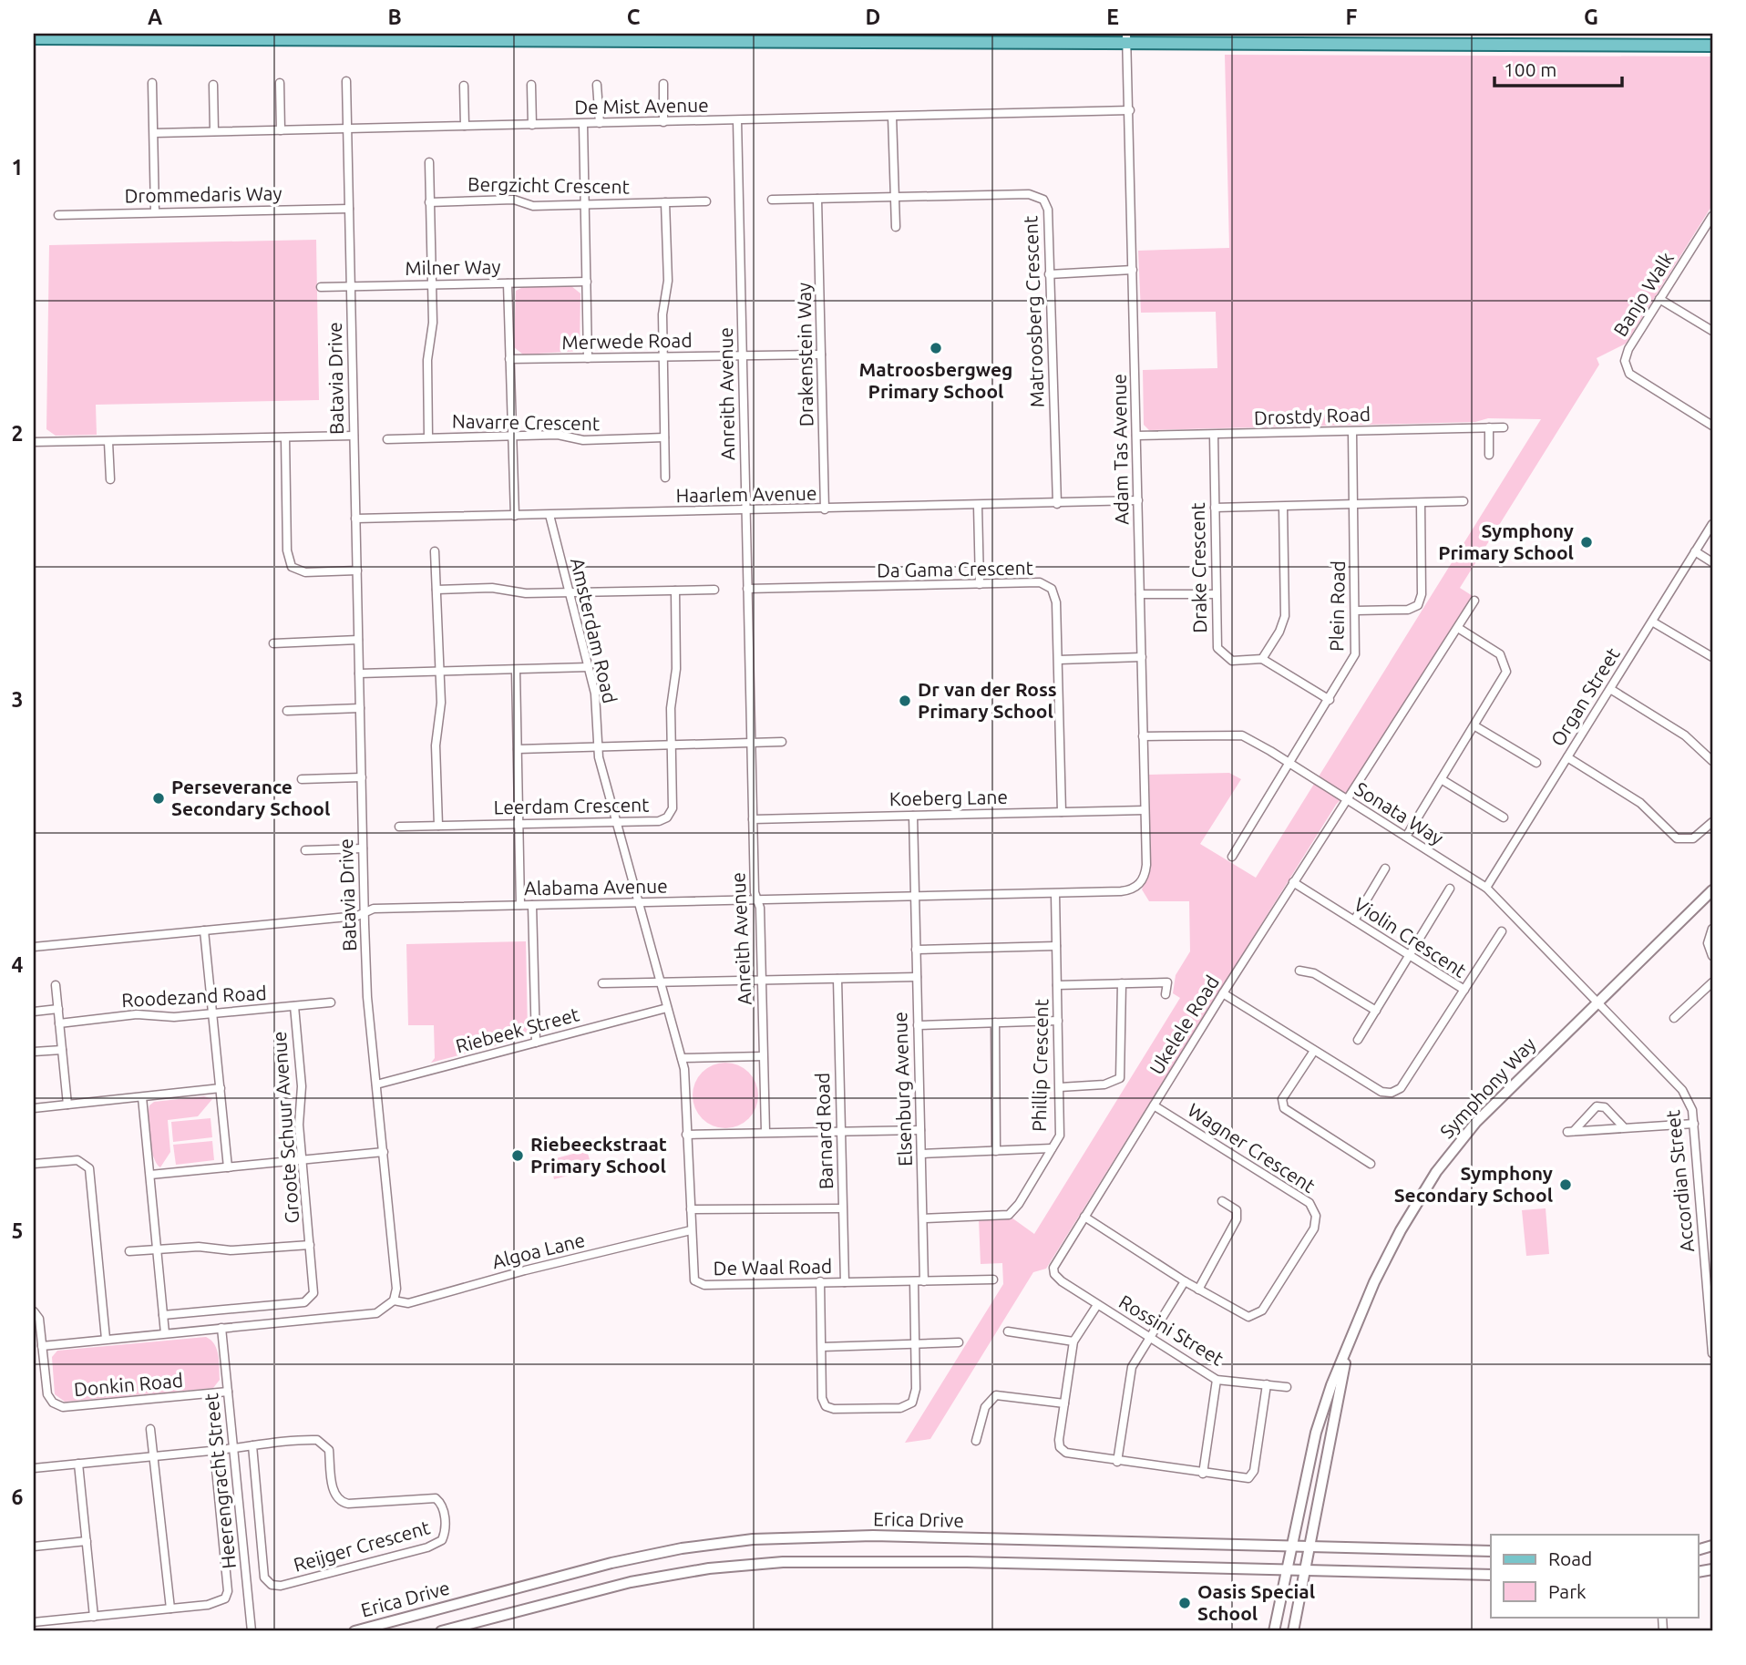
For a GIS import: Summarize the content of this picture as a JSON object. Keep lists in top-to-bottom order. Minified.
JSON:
{"streets":{"main road":["Symphony Way","Erica Drive"],"street":["De Mist Avenue","Bergzicht Crescent","Drommedaris Way","Milner Way","Banjo Walk","Matroosberg Crescent","Merwede Road","Drakenstein Way","Batavia Drive","Anreith Avenue","Drostdy Road","Navarre Crescent","Adam Tas Avenue","Haarlem Avenue","Drake Crescent","Da Gama Crescent","Plein Road","Amsterdam Road","Organ Street","Koeberg Lane","Leerdam Crescent","Sonata Way","Alabama Avenue","Violin Crescent","Roodezand Road","Ukelele Road","Riebeek Street","Phillip Crescent","Elsenburg Avenue","Groote Schuur Avenue","Barnard Road","Wagner Crescent","Accordian Street","Algoa Lane","De Waal Road","Rossini Street","Donkin Road","Heerengracht Street","Reijger Crescent"]},"crossings":[["De Mist Avenue","Batavia Drive"],["De Mist Avenue","Anreith Avenue"],["De Mist Avenue","Adam Tas Avenue"],["Drommedaris Way","Batavia Drive"],["Milner Way","Batavia Drive"],["Matroosberg Crescent","Drakenstein Way"],["Matroosberg Crescent","Haarlem Avenue"],["Merwede Road","Drakenstein Way"],["Merwede Road","Anreith Avenue"],["Drakenstein Way","Haarlem Avenue"],["Batavia Drive","Haarlem Avenue"],["Batavia Drive","Alabama Avenue"],["Batavia Drive","Riebeek Street"],["Batavia Drive","Algoa Lane"],["Anreith Avenue","Haarlem Avenue"],["Anreith Avenue","Da Gama Crescent"],["Anreith Avenue","Koeberg Lane"],["Anreith Avenue","Alabama Avenue"],["Drostdy Road","Adam Tas Avenue"],["Drostdy Road","Drake Crescent"],["Drostdy Road","Plein Road"],["Adam Tas Avenue","Haarlem Avenue"],["Adam Tas Avenue","Koeberg Lane"],["Adam Tas Avenue","Sonata Way"],["Adam Tas Avenue","Alabama Avenue"],["Haarlem Avenue","Amsterdam Road"],["Da Gama Crescent","Koeberg Lane"],["Plein Road","Sonata Way"],["Amsterdam Road","Leerdam Crescent"],["Amsterdam Road","Alabama Avenue"],["Amsterdam Road","Riebeek Street"],["Amsterdam Road","De Waal Road"],["Organ Street","Sonata Way"],["Koeberg Lane","Elsenburg Avenue"],["Sonata Way","Ukelele Road"],["Sonata Way","Symphony Way"],["Sonata Way","Accordian Street"],["Alabama Avenue","Phillip Crescent"],["Alabama Avenue","Elsenburg Avenue"],["Violin Crescent","Ukelele Road"],["Roodezand Road","Groote Schuur Avenue"],["Ukelele Road","Wagner Crescent"],["Ukelele Road","Rossini Street"],["Riebeek Street","De Waal Road"],["Phillip Crescent","Elsenburg Avenue"],["Symphony Way","Accordian Street"],["Symphony Way","Erica Drive"],["Elsenburg Avenue","De Waal Road"],["Barnard Road","De Waal Road"],["Algoa Lane","De Waal Road"],["Donkin Road","Heerengracht Street"]],"places":["Matroosbergweg Primary School","Symphony Primary School","Dr van der Ross Primary School","Perseverance Secondary School","Riebeeckstraat Primary School","Symphony Secondary School","Oasis Special School"],"legend":["Road","Park"],"scale_bar":"100 m","grid":{"columns":["A","B","C","D","E","F","G"],"rows":["1","2","3","4","5","6"]}}
